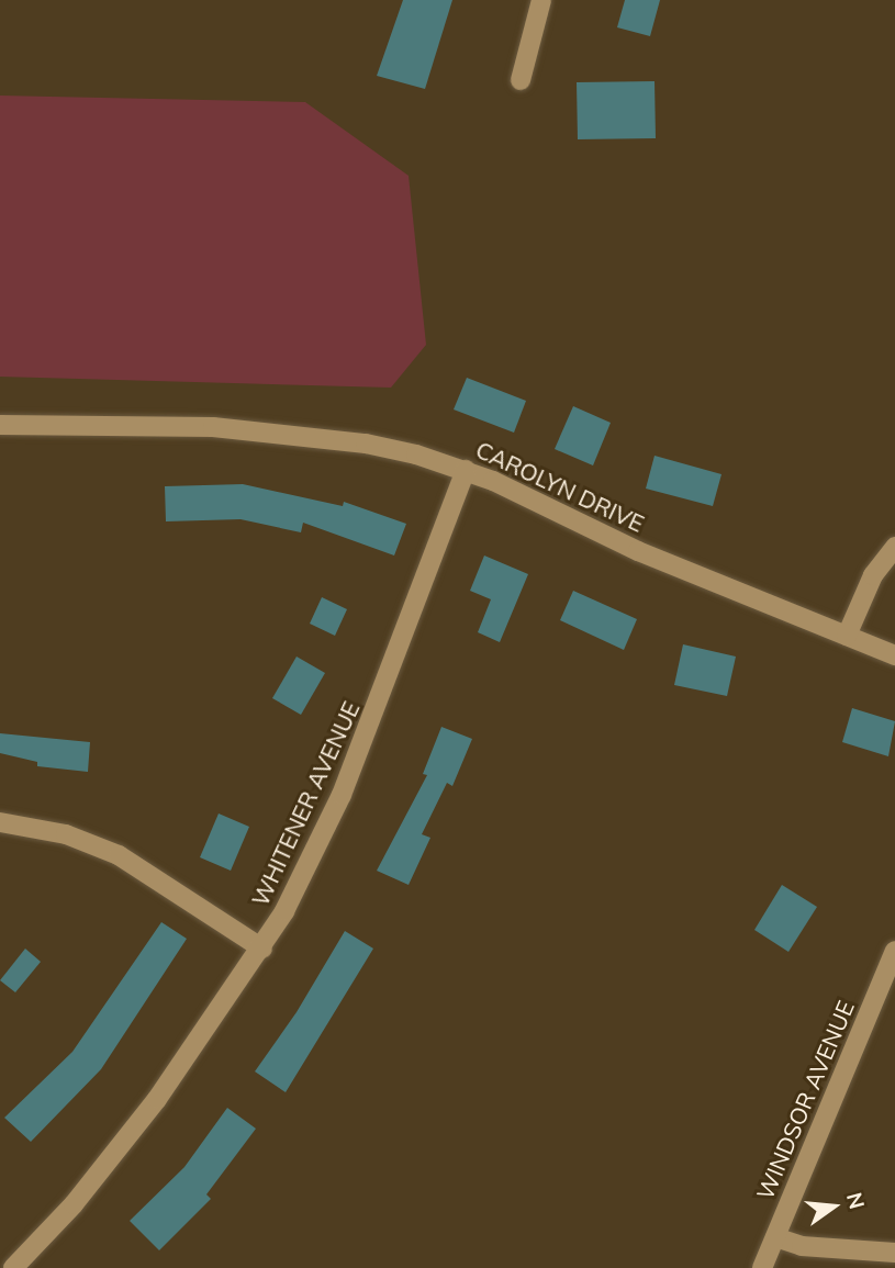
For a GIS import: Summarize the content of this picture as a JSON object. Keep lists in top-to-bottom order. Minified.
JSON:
{"streets":{"street":["CAROLYN DRIVE","WHITENER AVENUE","WINDSOR AVENUE"]},"crossings":[["CAROLYN DRIVE","WHITENER AVENUE"]],"north":"right"}
